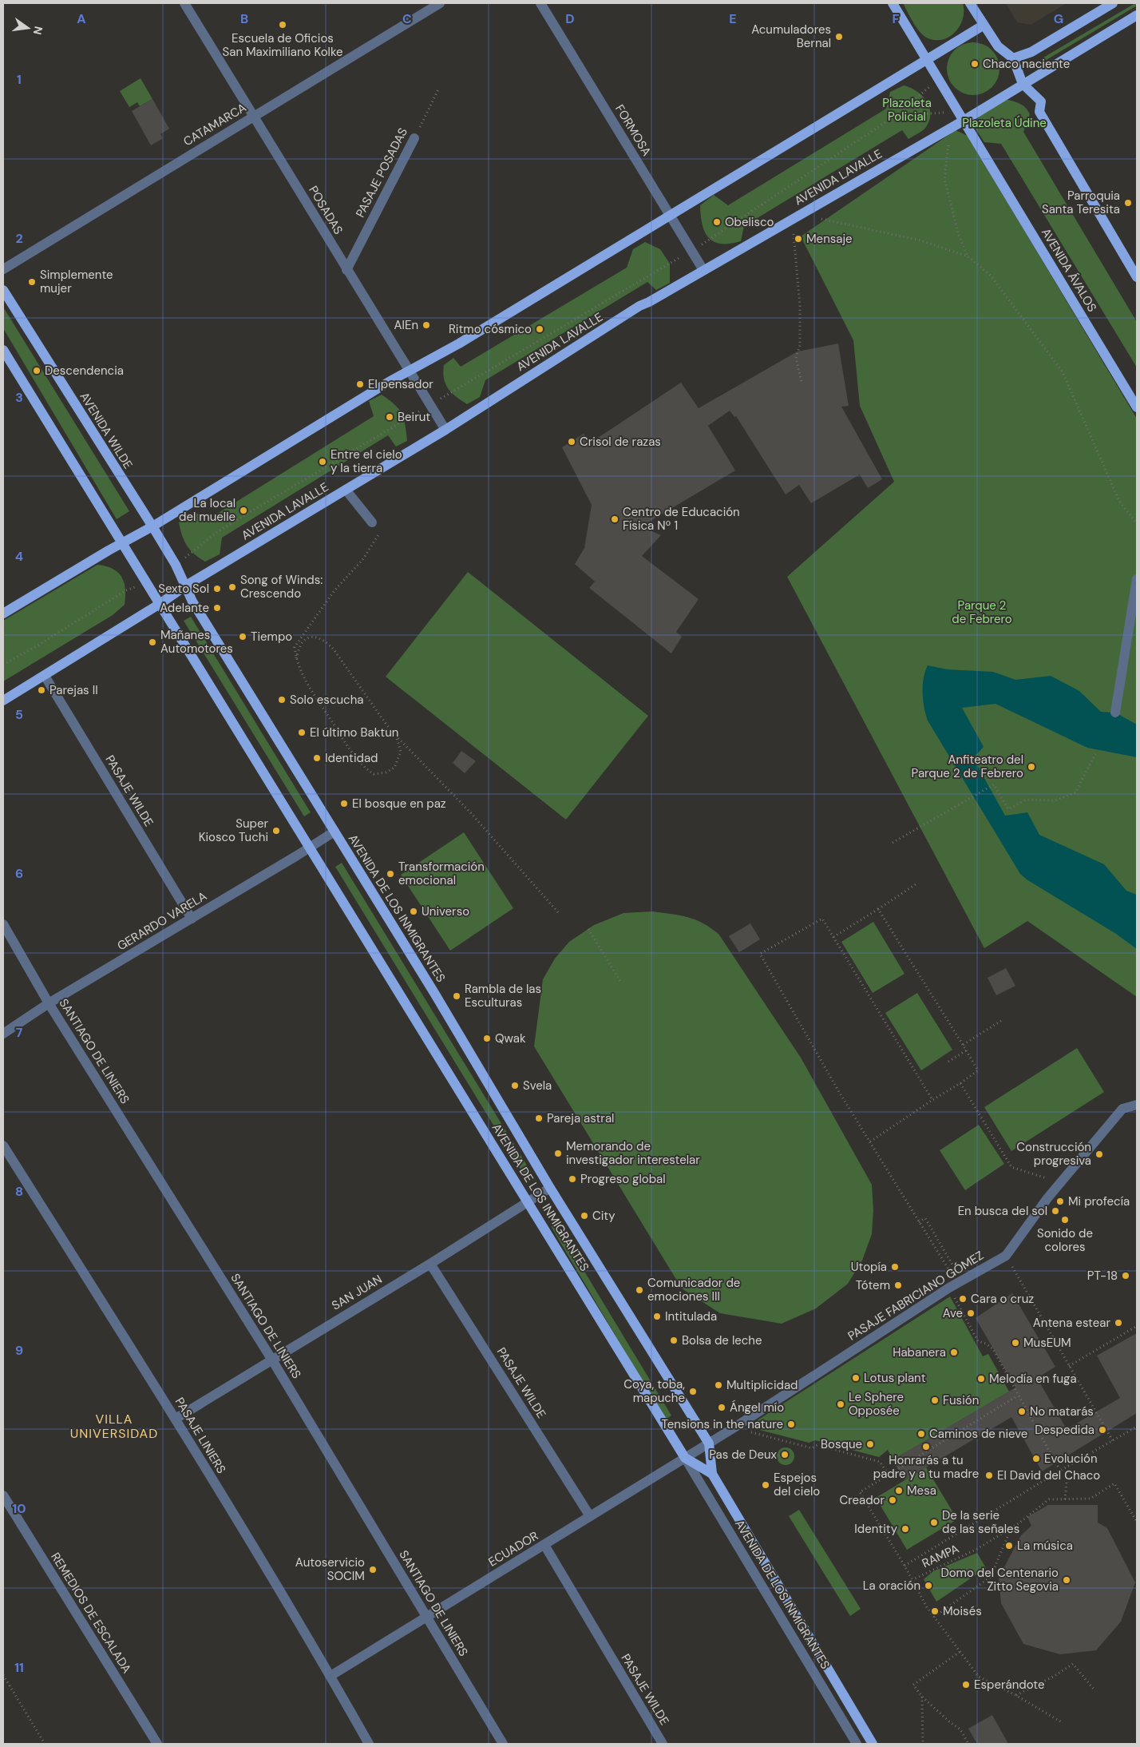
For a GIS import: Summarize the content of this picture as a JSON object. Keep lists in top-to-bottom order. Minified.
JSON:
{"streets":{"main road":["AVENIDA LAVALLE","AVENIDA ÁVALOS","AVENIDA WILDE","AVENIDA DE LOS INMIGRANTES"],"street":["CATAMARCA","FORMOSA","PASAJE POSADAS","POSADAS","PASAJE WILDE","GERARDO VARELA","SANTIAGO DE LINIERS","SAN JUAN","PASAJE FABRICIANO GÓMEZ","PASAJE LINIERS","ECUADOR","REMEDIOS DE ESCALADA"],"path":["RAMPA"]},"crossings":[["CATAMARCA","POSADAS"],["FORMOSA","AVENIDA LAVALLE"],["PASAJE POSADAS","POSADAS"],["AVENIDA LAVALLE","POSADAS"],["AVENIDA LAVALLE","AVENIDA ÁVALOS"],["AVENIDA LAVALLE","AVENIDA WILDE"],["AVENIDA LAVALLE","PASAJE WILDE"],["AVENIDA LAVALLE","AVENIDA DE LOS INMIGRANTES"],["AVENIDA WILDE","AVENIDA DE LOS INMIGRANTES"],["PASAJE WILDE","GERARDO VARELA"],["PASAJE WILDE","SAN JUAN"],["PASAJE WILDE","ECUADOR"],["AVENIDA DE LOS INMIGRANTES","GERARDO VARELA"],["AVENIDA DE LOS INMIGRANTES","SAN JUAN"],["AVENIDA DE LOS INMIGRANTES","PASAJE FABRICIANO GÓMEZ"],["AVENIDA DE LOS INMIGRANTES","ECUADOR"],["GERARDO VARELA","SANTIAGO DE LINIERS"],["SANTIAGO DE LINIERS","SAN JUAN"],["SANTIAGO DE LINIERS","ECUADOR"],["SAN JUAN","PASAJE LINIERS"],["PASAJE FABRICIANO GÓMEZ","ECUADOR"],["PASAJE LINIERS","ECUADOR"]],"districts":["VILLA UNIVERSIDAD"],"parks":["Plazoleta Policial","Plazoleta Údine","Parque 2 de Febrero"],"places":["Escuela de Oficios San Maximiliano Kolke","Acumuladores Bernal","Chaco naciente","Parroquia Santa Teresita","Obelisco","Mensaje","Simplemente mujer","AlEn","Ritmo cósmico","Descendencia","El pensador","Beirut","Crisol de razas","Entre el cielo y la tierra","La local del muelle","Centro de Educación Física Nº 1","Song of Winds: Crescendo","Sexto Sol","Adelante","Tiempo","Mañanes Automotores","Parejas II","Solo escucha","El último Baktun","Identidad","Anfiteatro del Parque 2 de Febrero","El bosque en paz","Super Kiosco Tuchi","Transformación emocional","Universo","Rambla de las Esculturas","Qwak","Svela","Pareja astral","Memorando de investigador interestelar","Construcción progresiva","Progreso global","Mi profecía","En busca del sol","City","Sonido de colores","Utopía","PT-18","Tótem","Comunicador de emociones III","Cara o cruz","Ave","Intitulada","Antena estear","Bolsa de leche","MusEUM","Habanera","Lotus plant","Melodía en fuga","Multiplicidad","Coya, toba, mapuche","Fusión","Le Sphere Opposée","Ángel mío","No matarás","Tensions in the nature","Despedida","Caminos de nieve","Bosque","Honrarás a tu padre y a tu madre","Pas de Deux","Evolución","El David del Chaco","Espejos del cielo","Mesa","Creador","De la serie de las señales","Identity","La música","Autoservicio SOCIM","Domo del Centenario Zitto Segovia","La oración","Moisés","Esperándote"],"north":"right","grid":{"columns":["A","B","C","D","E","F","G"],"rows":["1","2","3","4","5","6","7","8","9","10","11"]}}
